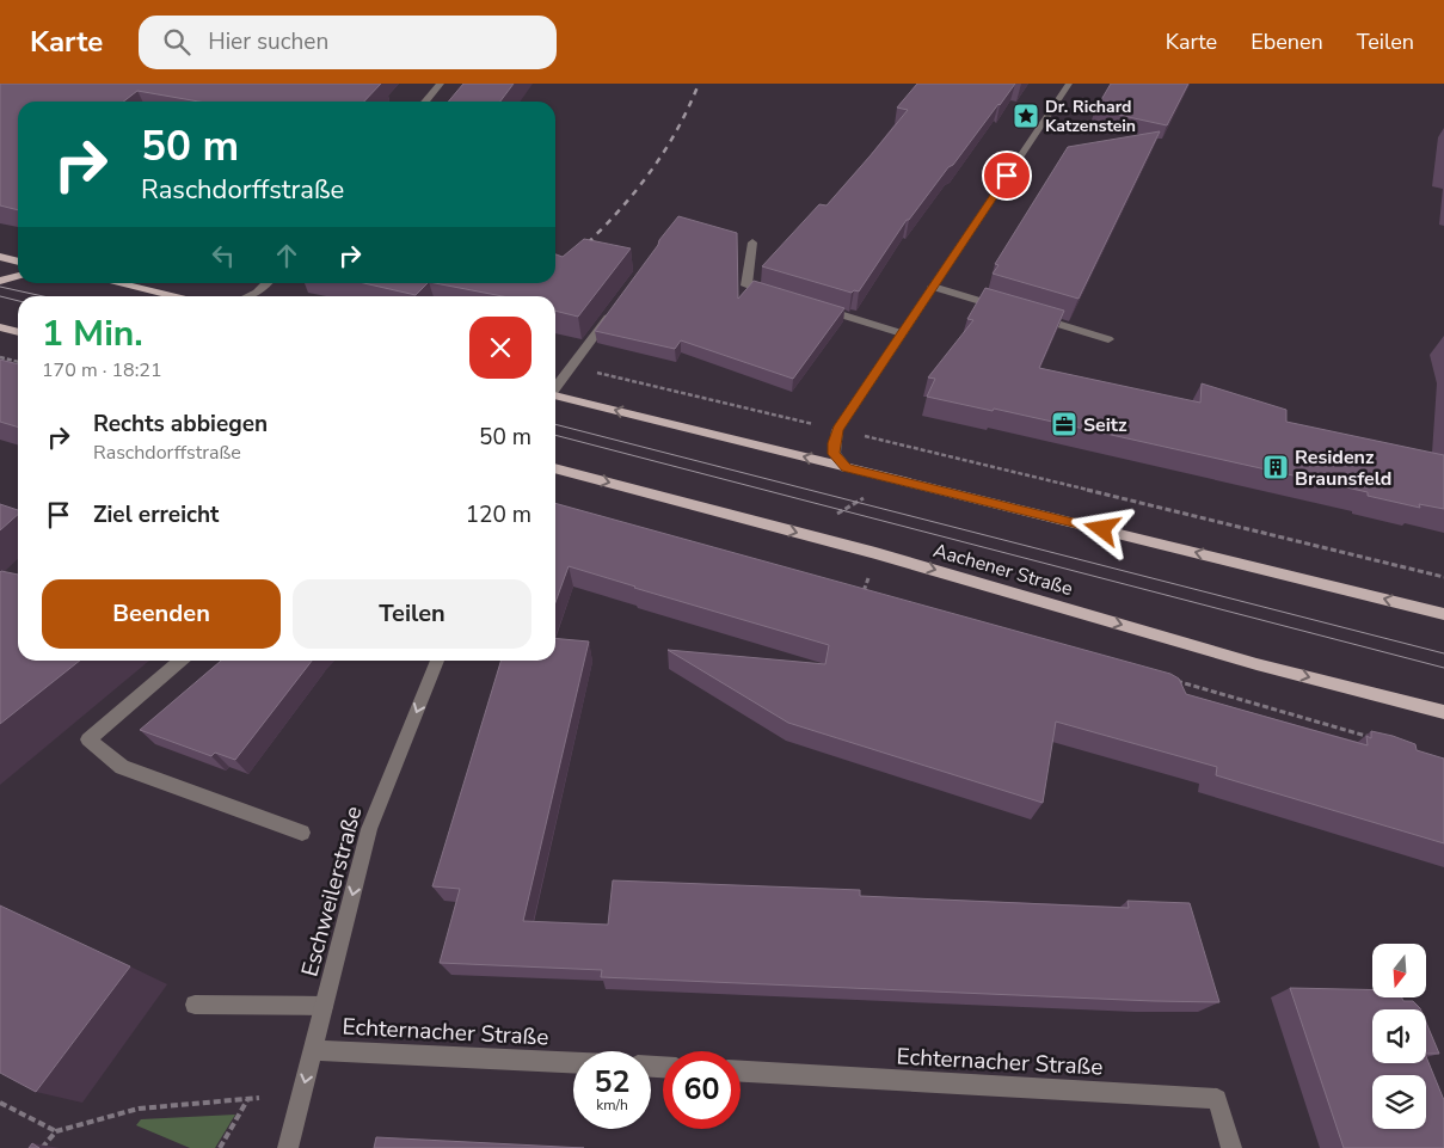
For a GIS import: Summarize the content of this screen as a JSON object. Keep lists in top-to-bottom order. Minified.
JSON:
{"streets":{"main road":["Aachener Straße"],"street":["Eschweilerstraße","Echternacher Straße"]},"crossings":[["Eschweilerstraße","Echternacher Straße"]],"one_way":["Eschweilerstraße"],"places":{"place":["Dr. Richard Katzenstein"],"office":["Seitz"],"building":["Residenz Braunsfeld"]},"north":"bottom","page":{"header":"Karte","search":"Hier suchen","nav":["Karte","Ebenen","Teilen"],"turn":["50 m","Raschdorffstraße"],"heading":["1 Min.","170 m · 18:21"],"list":[{"name":"Rechts abbiegen","note":"Raschdorffstraße","value":"50 m"},{"name":"Ziel erreicht","value":"120 m"}],"buttons":["Beenden","Teilen"],"speed":"52 km/h","limit":"60"}}
